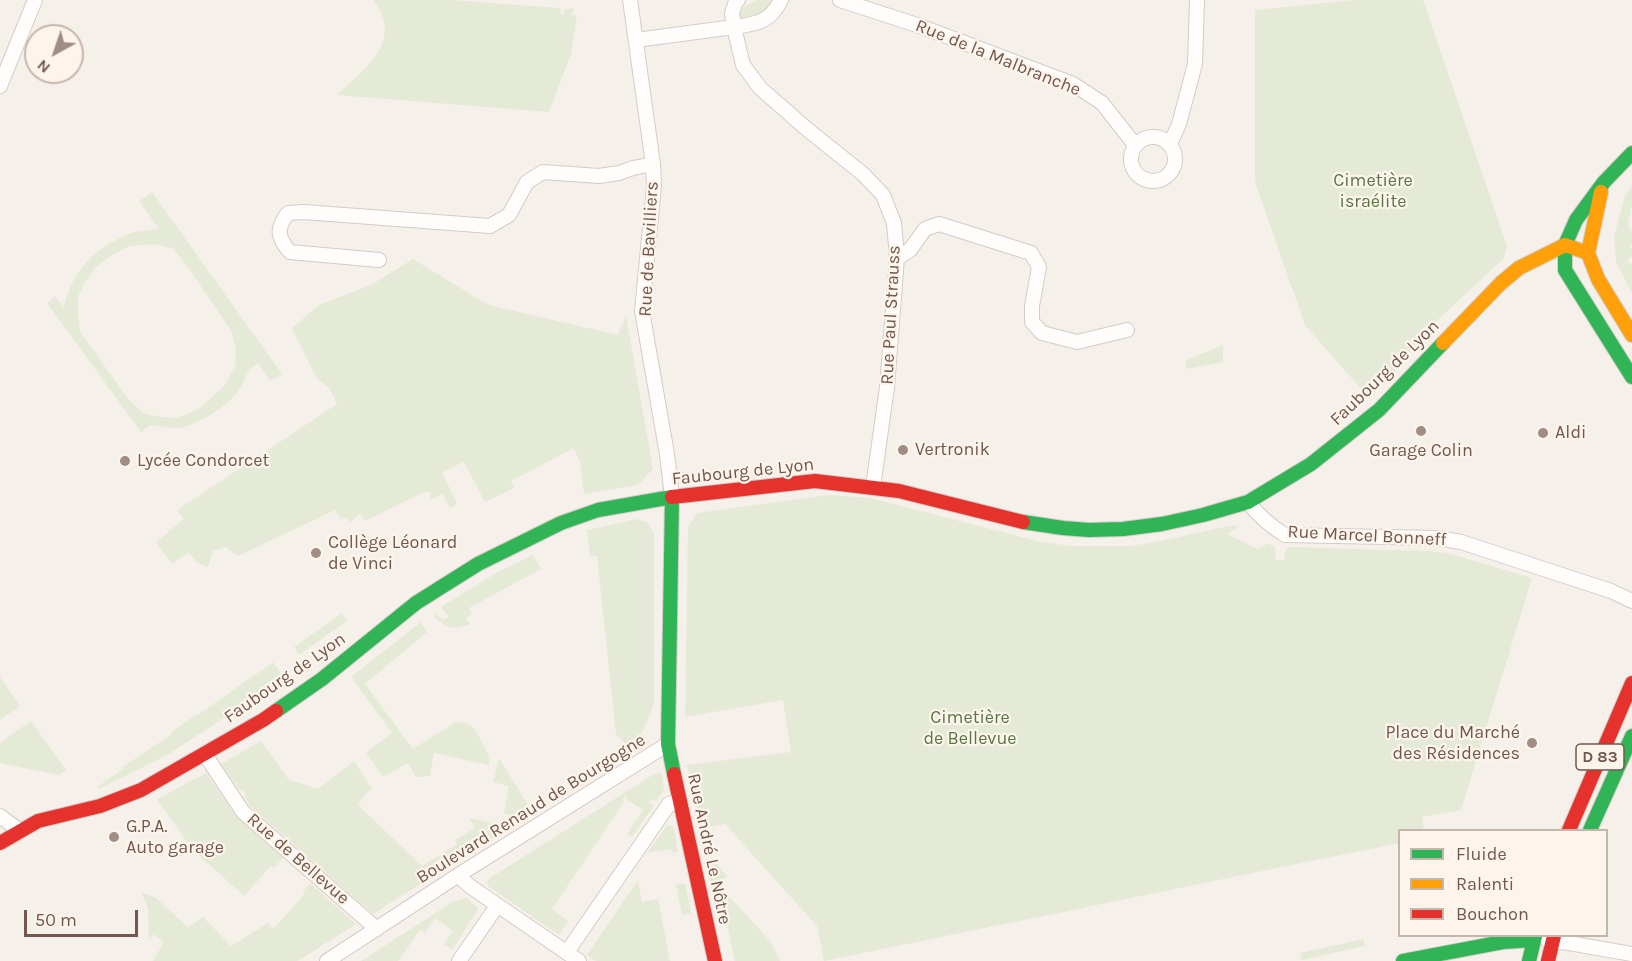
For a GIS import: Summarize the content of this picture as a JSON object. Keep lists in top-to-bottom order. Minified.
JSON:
{"streets":{"street":["Rue de la Malbranche","Rue de Bavilliers","Rue Paul Strauss","Faubourg de Lyon","Rue Marcel Bonneff","D 83","Boulevard Renaud de Bourgogne","Rue André Le Nôtre","Rue de Bellevue"]},"crossings":[["Rue de Bavilliers","Faubourg de Lyon"],["Rue de Bavilliers","Boulevard Renaud de Bourgogne"],["Rue Paul Strauss","Faubourg de Lyon"],["Faubourg de Lyon","Rue Marcel Bonneff"],["Faubourg de Lyon","Boulevard Renaud de Bourgogne"],["Faubourg de Lyon","Rue de Bellevue"],["Boulevard Renaud de Bourgogne","Rue André Le Nôtre"],["Boulevard Renaud de Bourgogne","Rue de Bellevue"]],"parks":["Cimetière israélite","Cimetière de Bellevue"],"places":["Garage Colin","Aldi","Vertronik","Lycée Condorcet","Collège Léonard de Vinci","Place du Marché des Résidences","G.P.A. Auto garage"],"legend":["Fluide","Ralenti","Bouchon"],"scale_bar":"50 m","north":"bottom left"}
